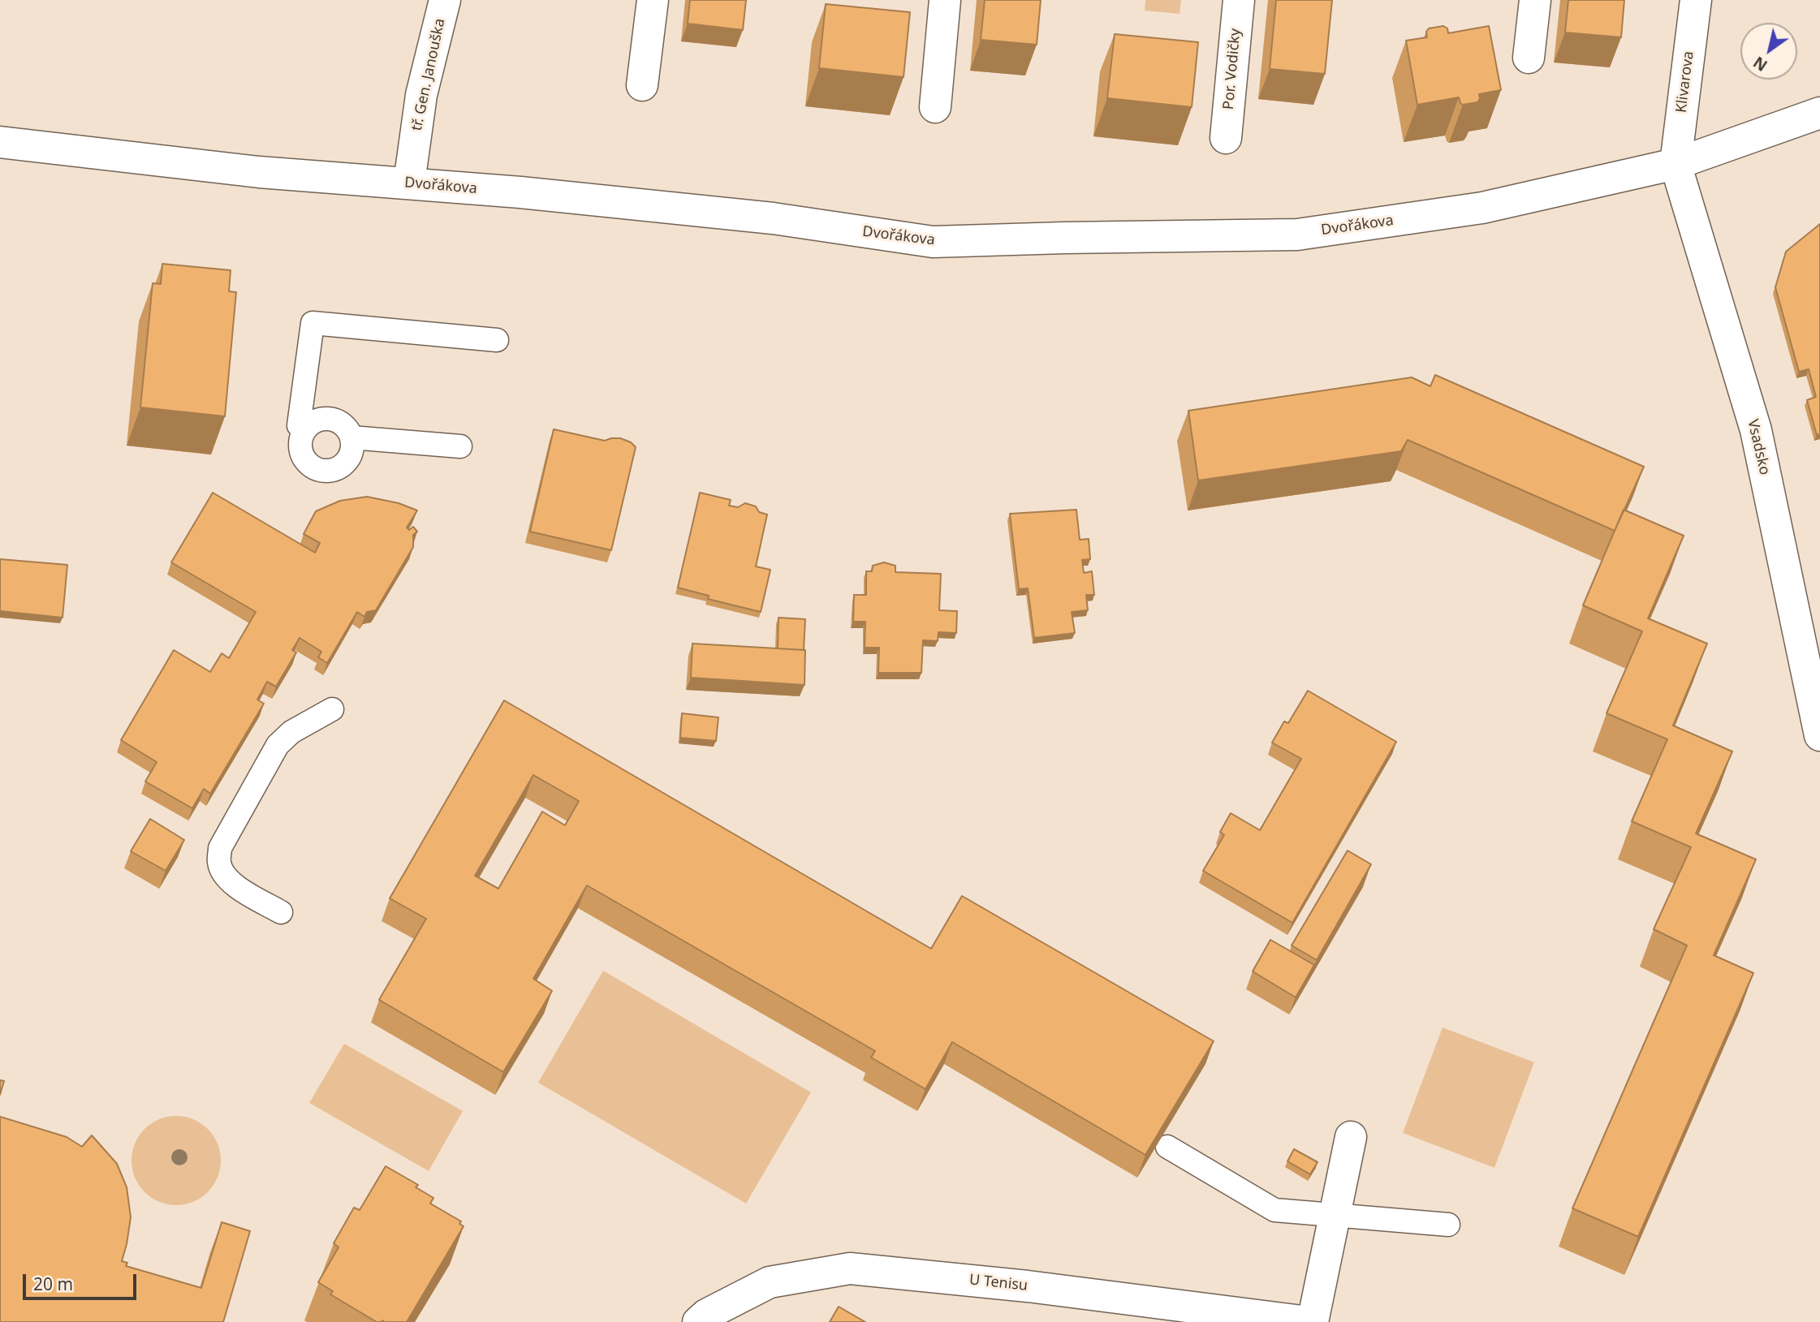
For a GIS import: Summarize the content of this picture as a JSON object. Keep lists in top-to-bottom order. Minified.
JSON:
{"streets":{"street":["Por. Vodičky","tř. Gen. Janouška","Klivarova","Dvořákova","Vsadsko","U Tenisu"]},"crossings":[["tř. Gen. Janouška","Dvořákova"],["Klivarova","Dvořákova"],["Klivarova","Vsadsko"],["Dvořákova","Vsadsko"]],"scale_bar":"20 m","north":"bottom left"}
